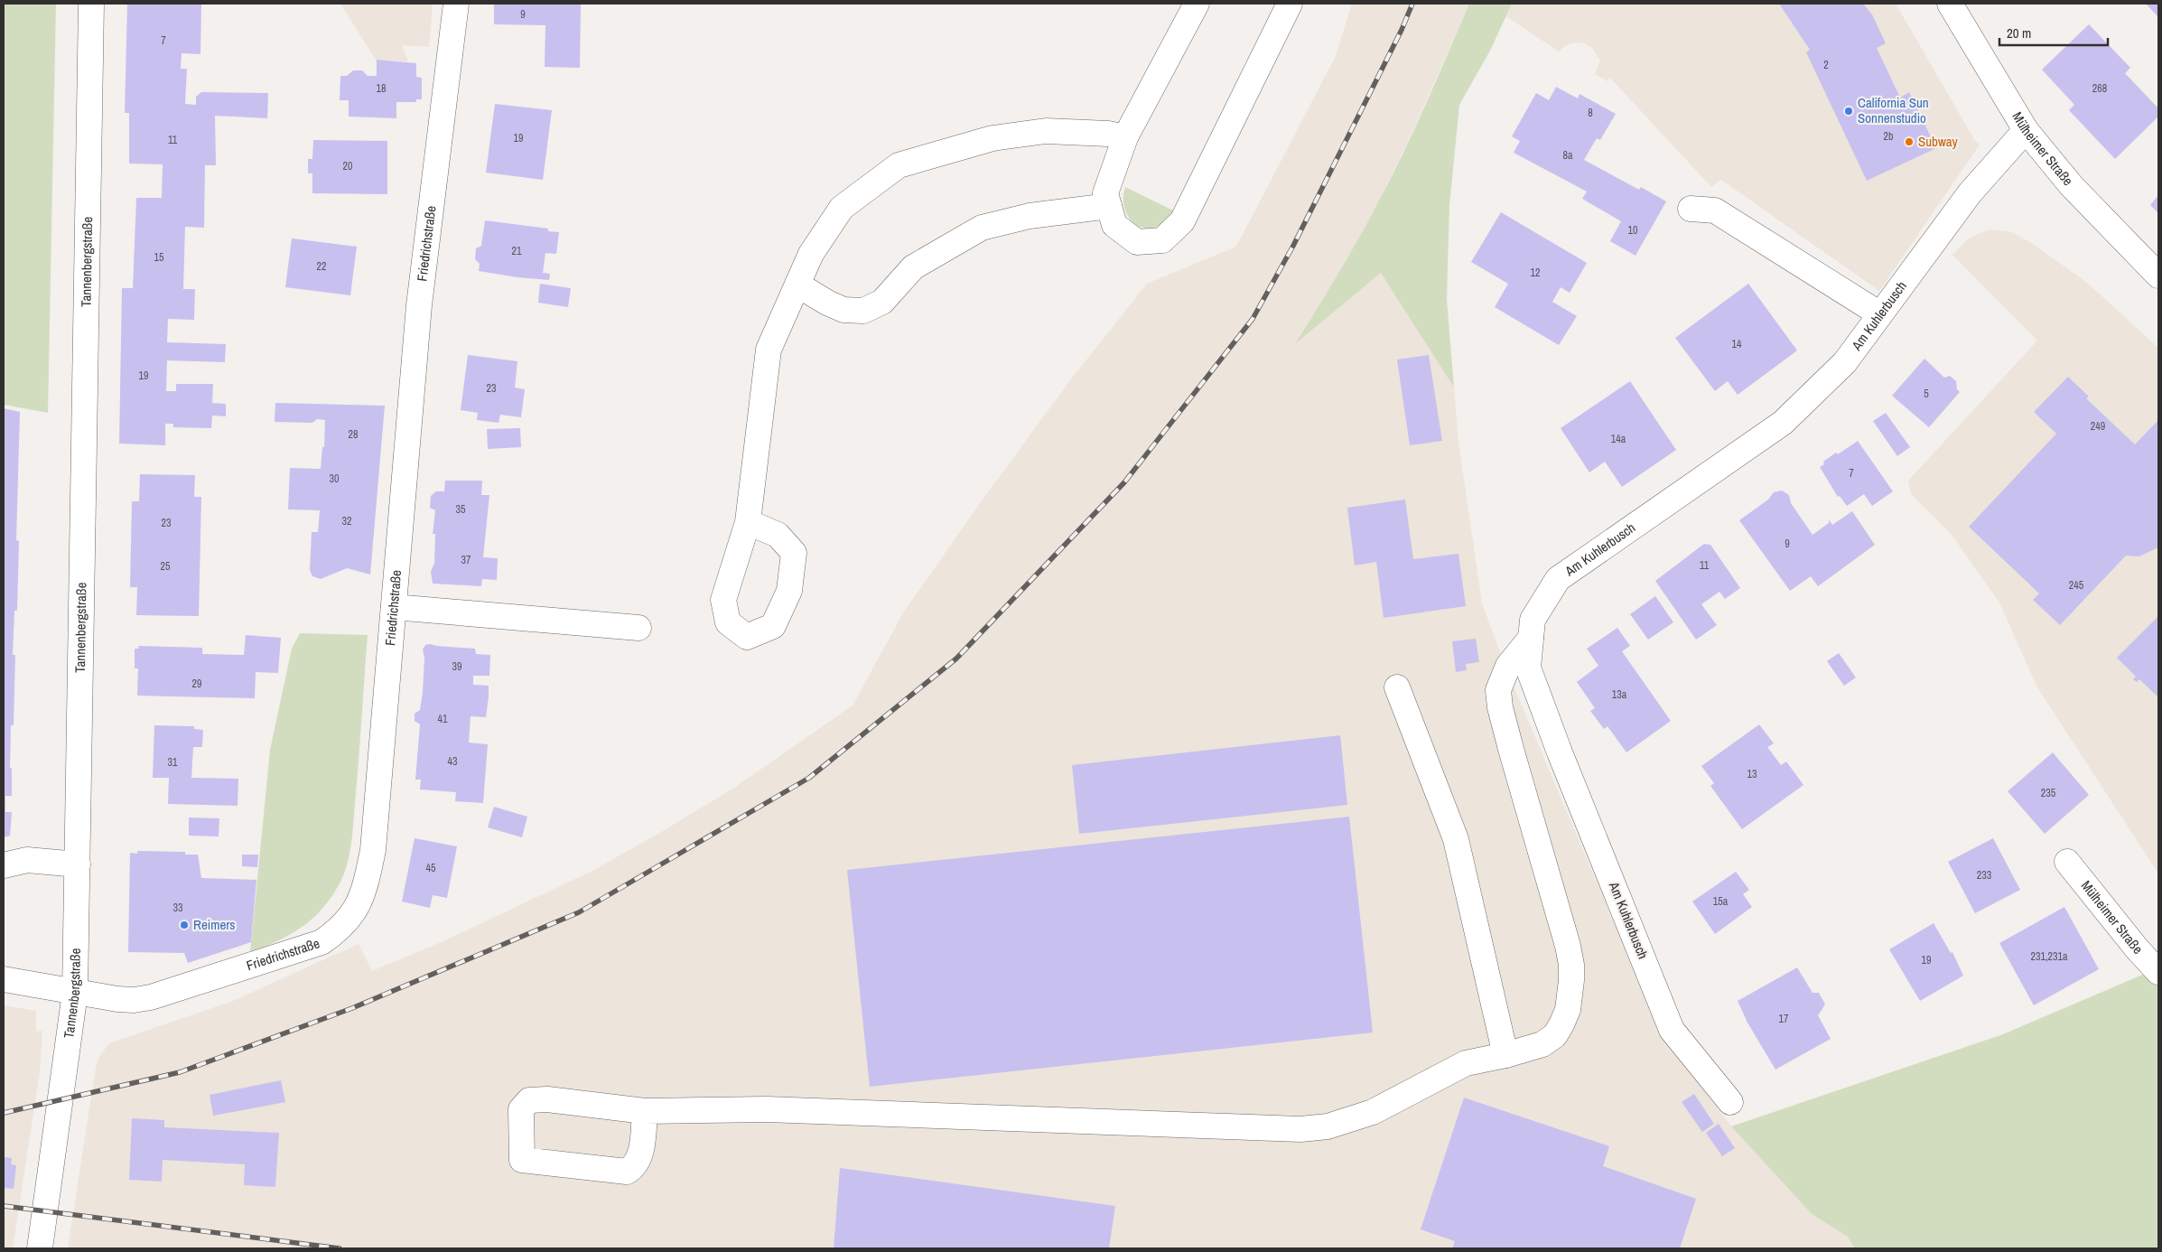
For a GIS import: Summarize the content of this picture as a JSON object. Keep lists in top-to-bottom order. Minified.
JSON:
{"streets":{"street":["Mülheimer Straße","Friedrichstraße","Tannenbergstraße","Am Kuhlerbusch"]},"crossings":[["Mülheimer Straße","Am Kuhlerbusch"],["Friedrichstraße","Tannenbergstraße"]],"places":["California Sun Sonnenstudio","Subway","Reimers"],"house_numbers":["9","7","2","18","268","8","2b","19","11","8a","20","10","21","15","22","12","14","19","23","5","249","28","14a","7","30","35","32","23","9","37","11","25","245","39","29","13a","41","43","31","13","235","45","233","15a","33","231,231a","19","17"],"scale_bar":"20 m"}
